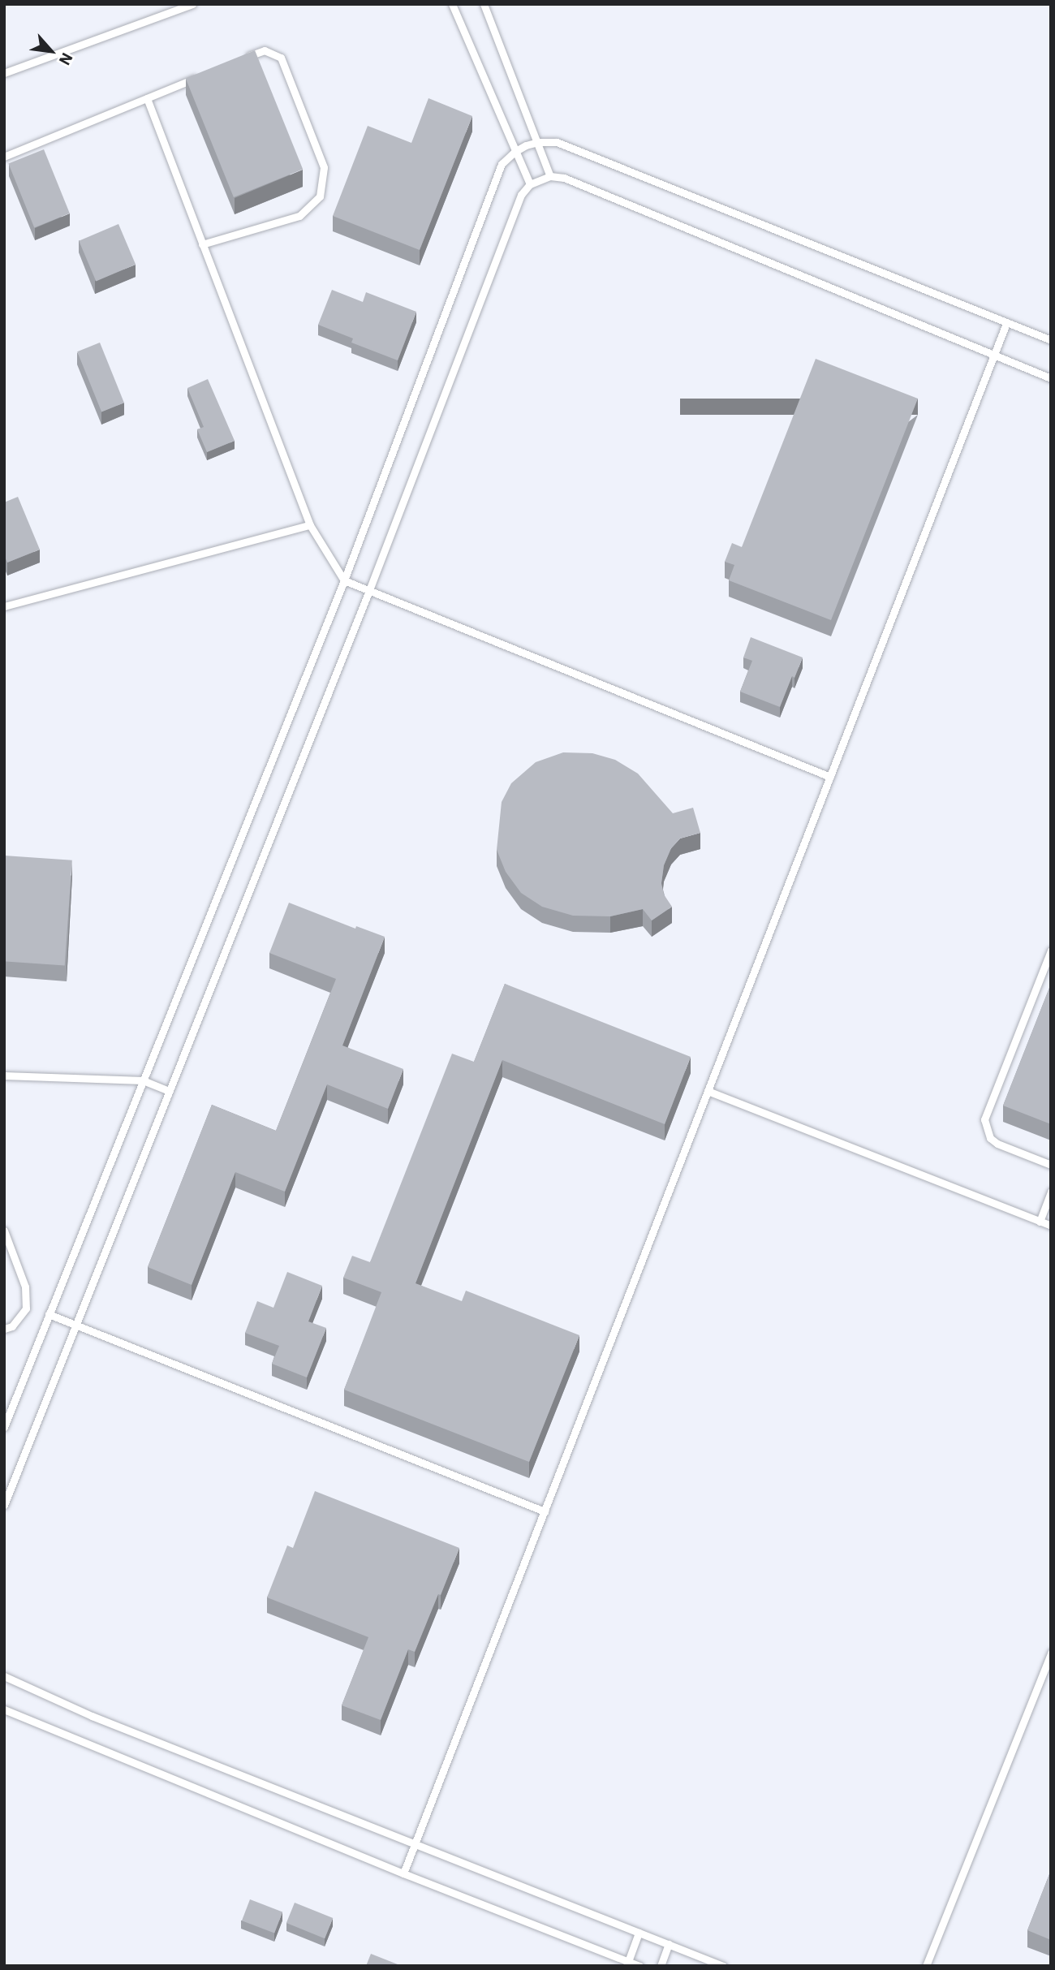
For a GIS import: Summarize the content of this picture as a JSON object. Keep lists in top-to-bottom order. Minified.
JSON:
{"north":"bottom right"}
